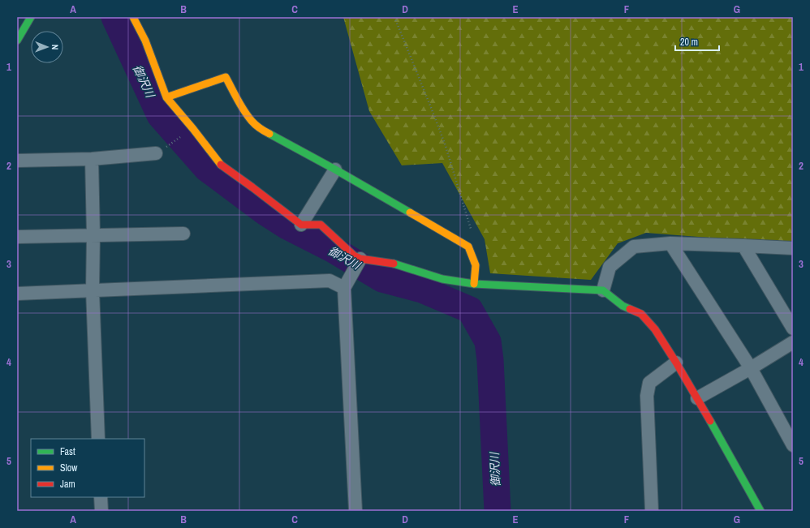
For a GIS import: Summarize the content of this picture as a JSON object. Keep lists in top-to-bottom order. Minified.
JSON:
{"water":["御沢川"],"legend":["Fast","Slow","Jam"],"scale_bar":"20 m","north":"right","grid":{"columns":["A","B","C","D","E","F","G"],"rows":["1","2","3","4","5"]}}
